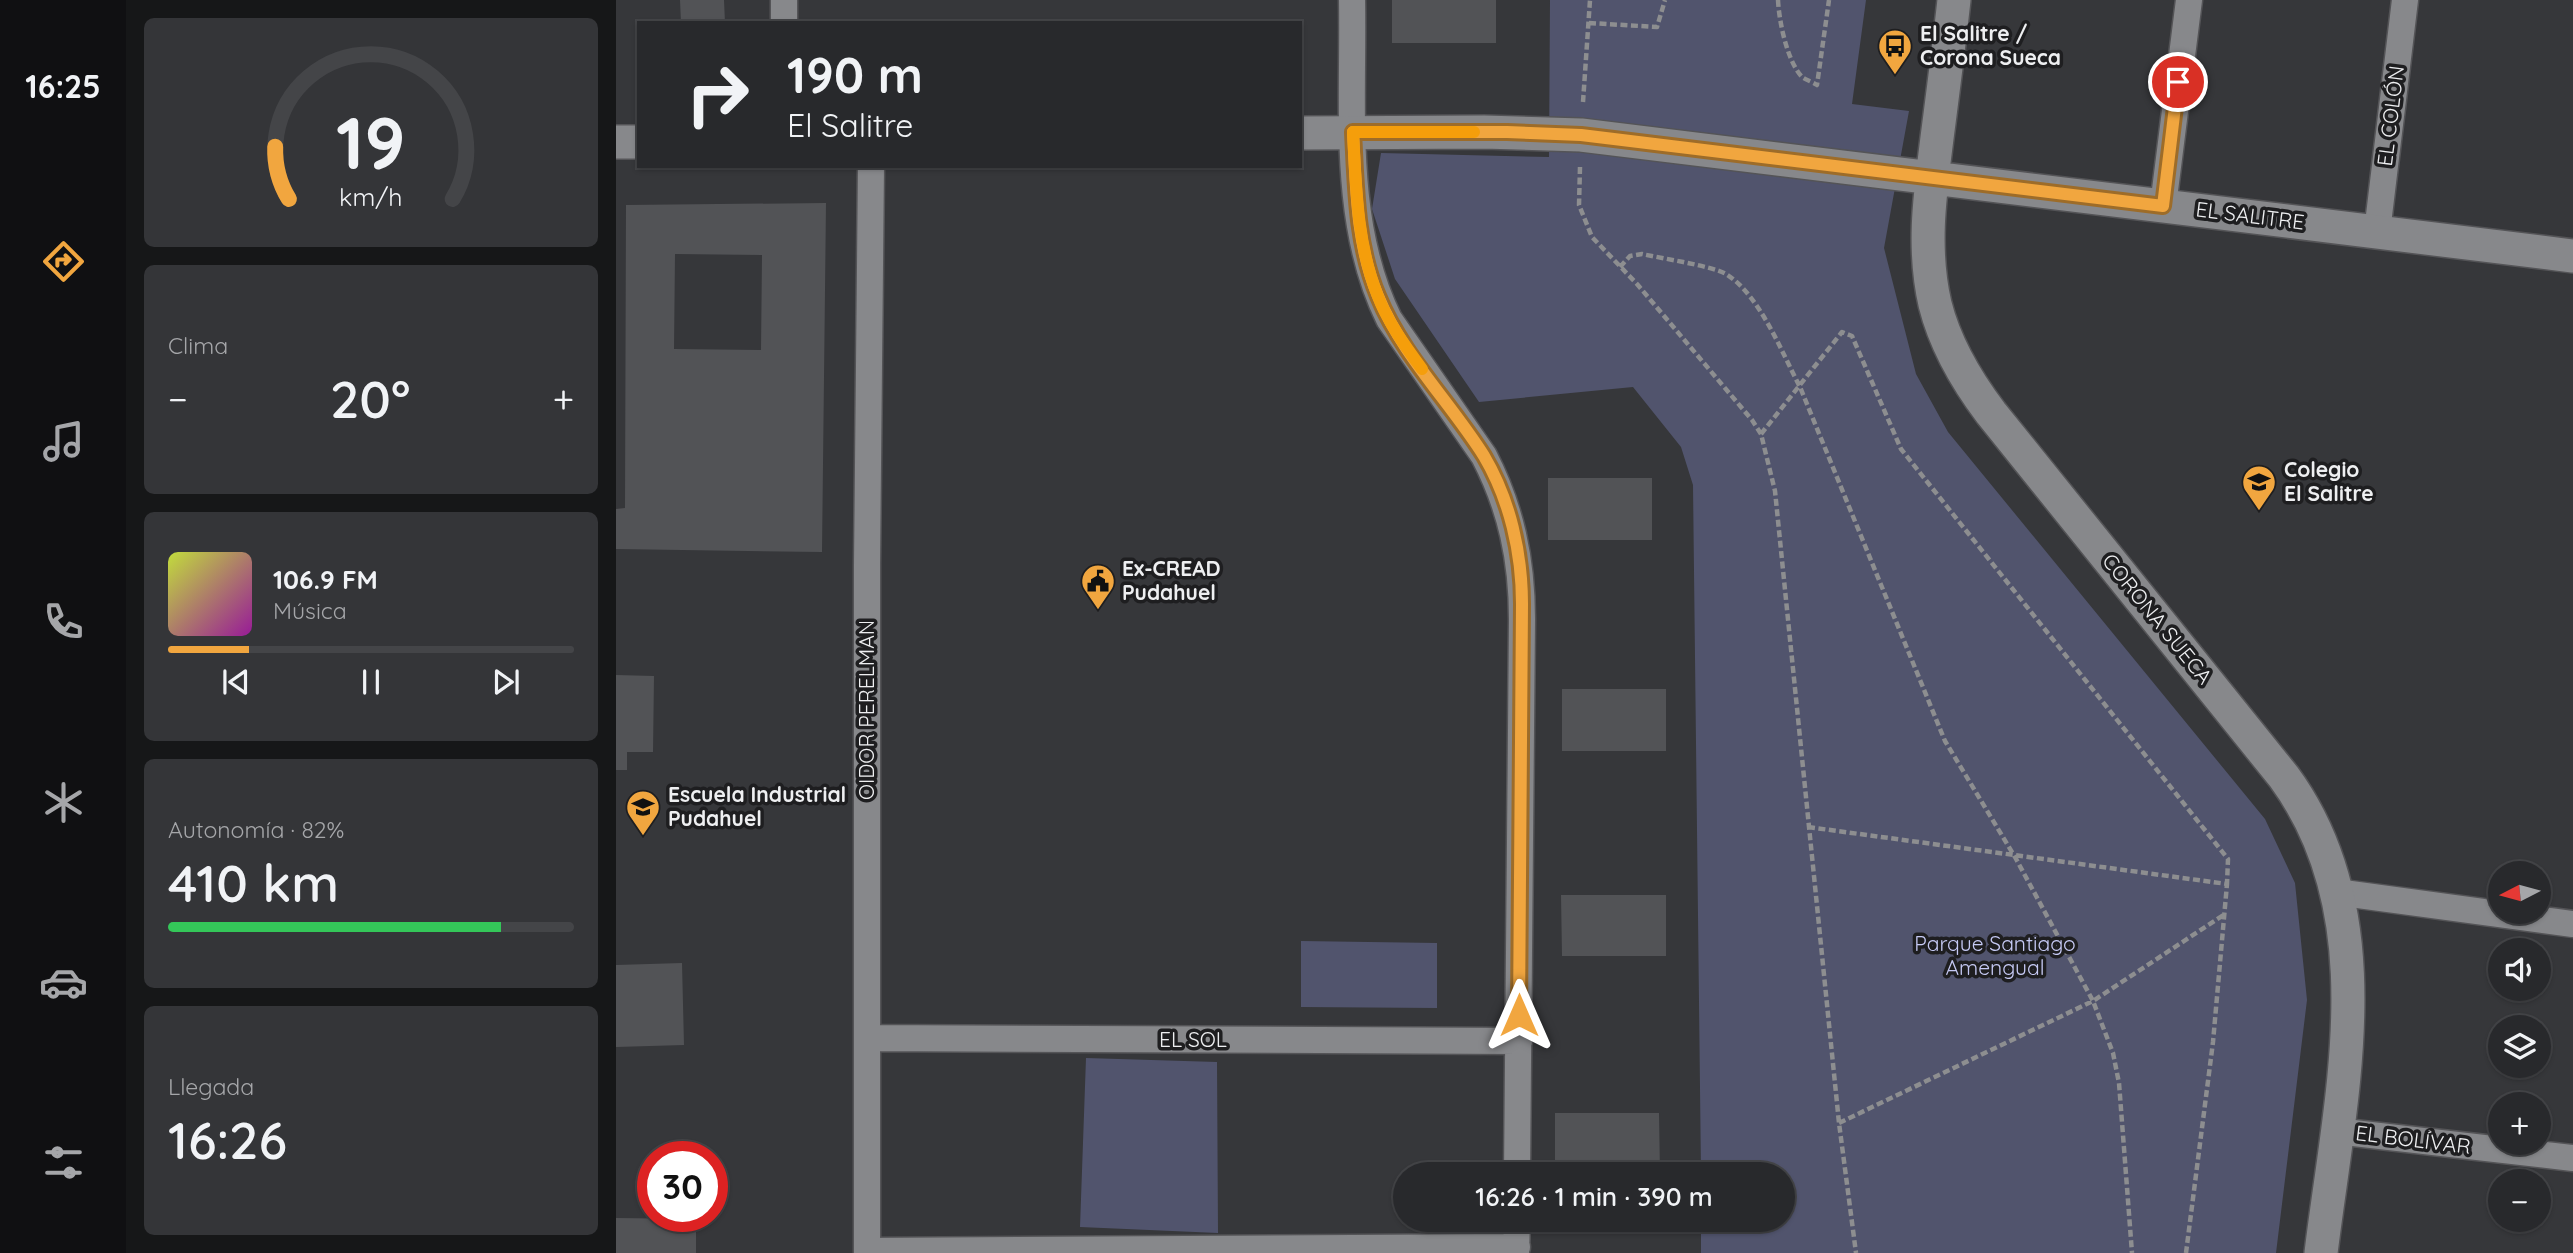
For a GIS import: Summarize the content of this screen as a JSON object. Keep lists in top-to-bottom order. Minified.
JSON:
{"streets":{"street":["EL COLÓN","EL SALITRE","CORONA SUECA","OIDOR PERELMAN","EL SOL","EL BOLÍVAR"]},"crossings":[["EL COLÓN","EL SALITRE"],["EL SALITRE","CORONA SUECA"],["CORONA SUECA","EL BOLÍVAR"],["OIDOR PERELMAN","EL SOL"]],"parks":["Parque Santiago Amengual"],"places":{"bus stop":["El Salitre / Corona Sueca"],"school or university":["Colegio El Salitre","Escuela Industrial Pudahuel"],"public building":["Ex-CREAD Pudahuel"]},"north":"left","page":{"tabs":"16:25","turn":["190 m","El Salitre"],"tile":["Clima",["Autonomía · 82%","410 km"],["Llegada","16:26"]],"heat":["−","20°","+"],"song":["106.9 FM","Música"],"map_buttons":["+","−"],"limit":"30","trip":"16:26 · 1 min · 390 m","gauge":["19","km/h"]}}
